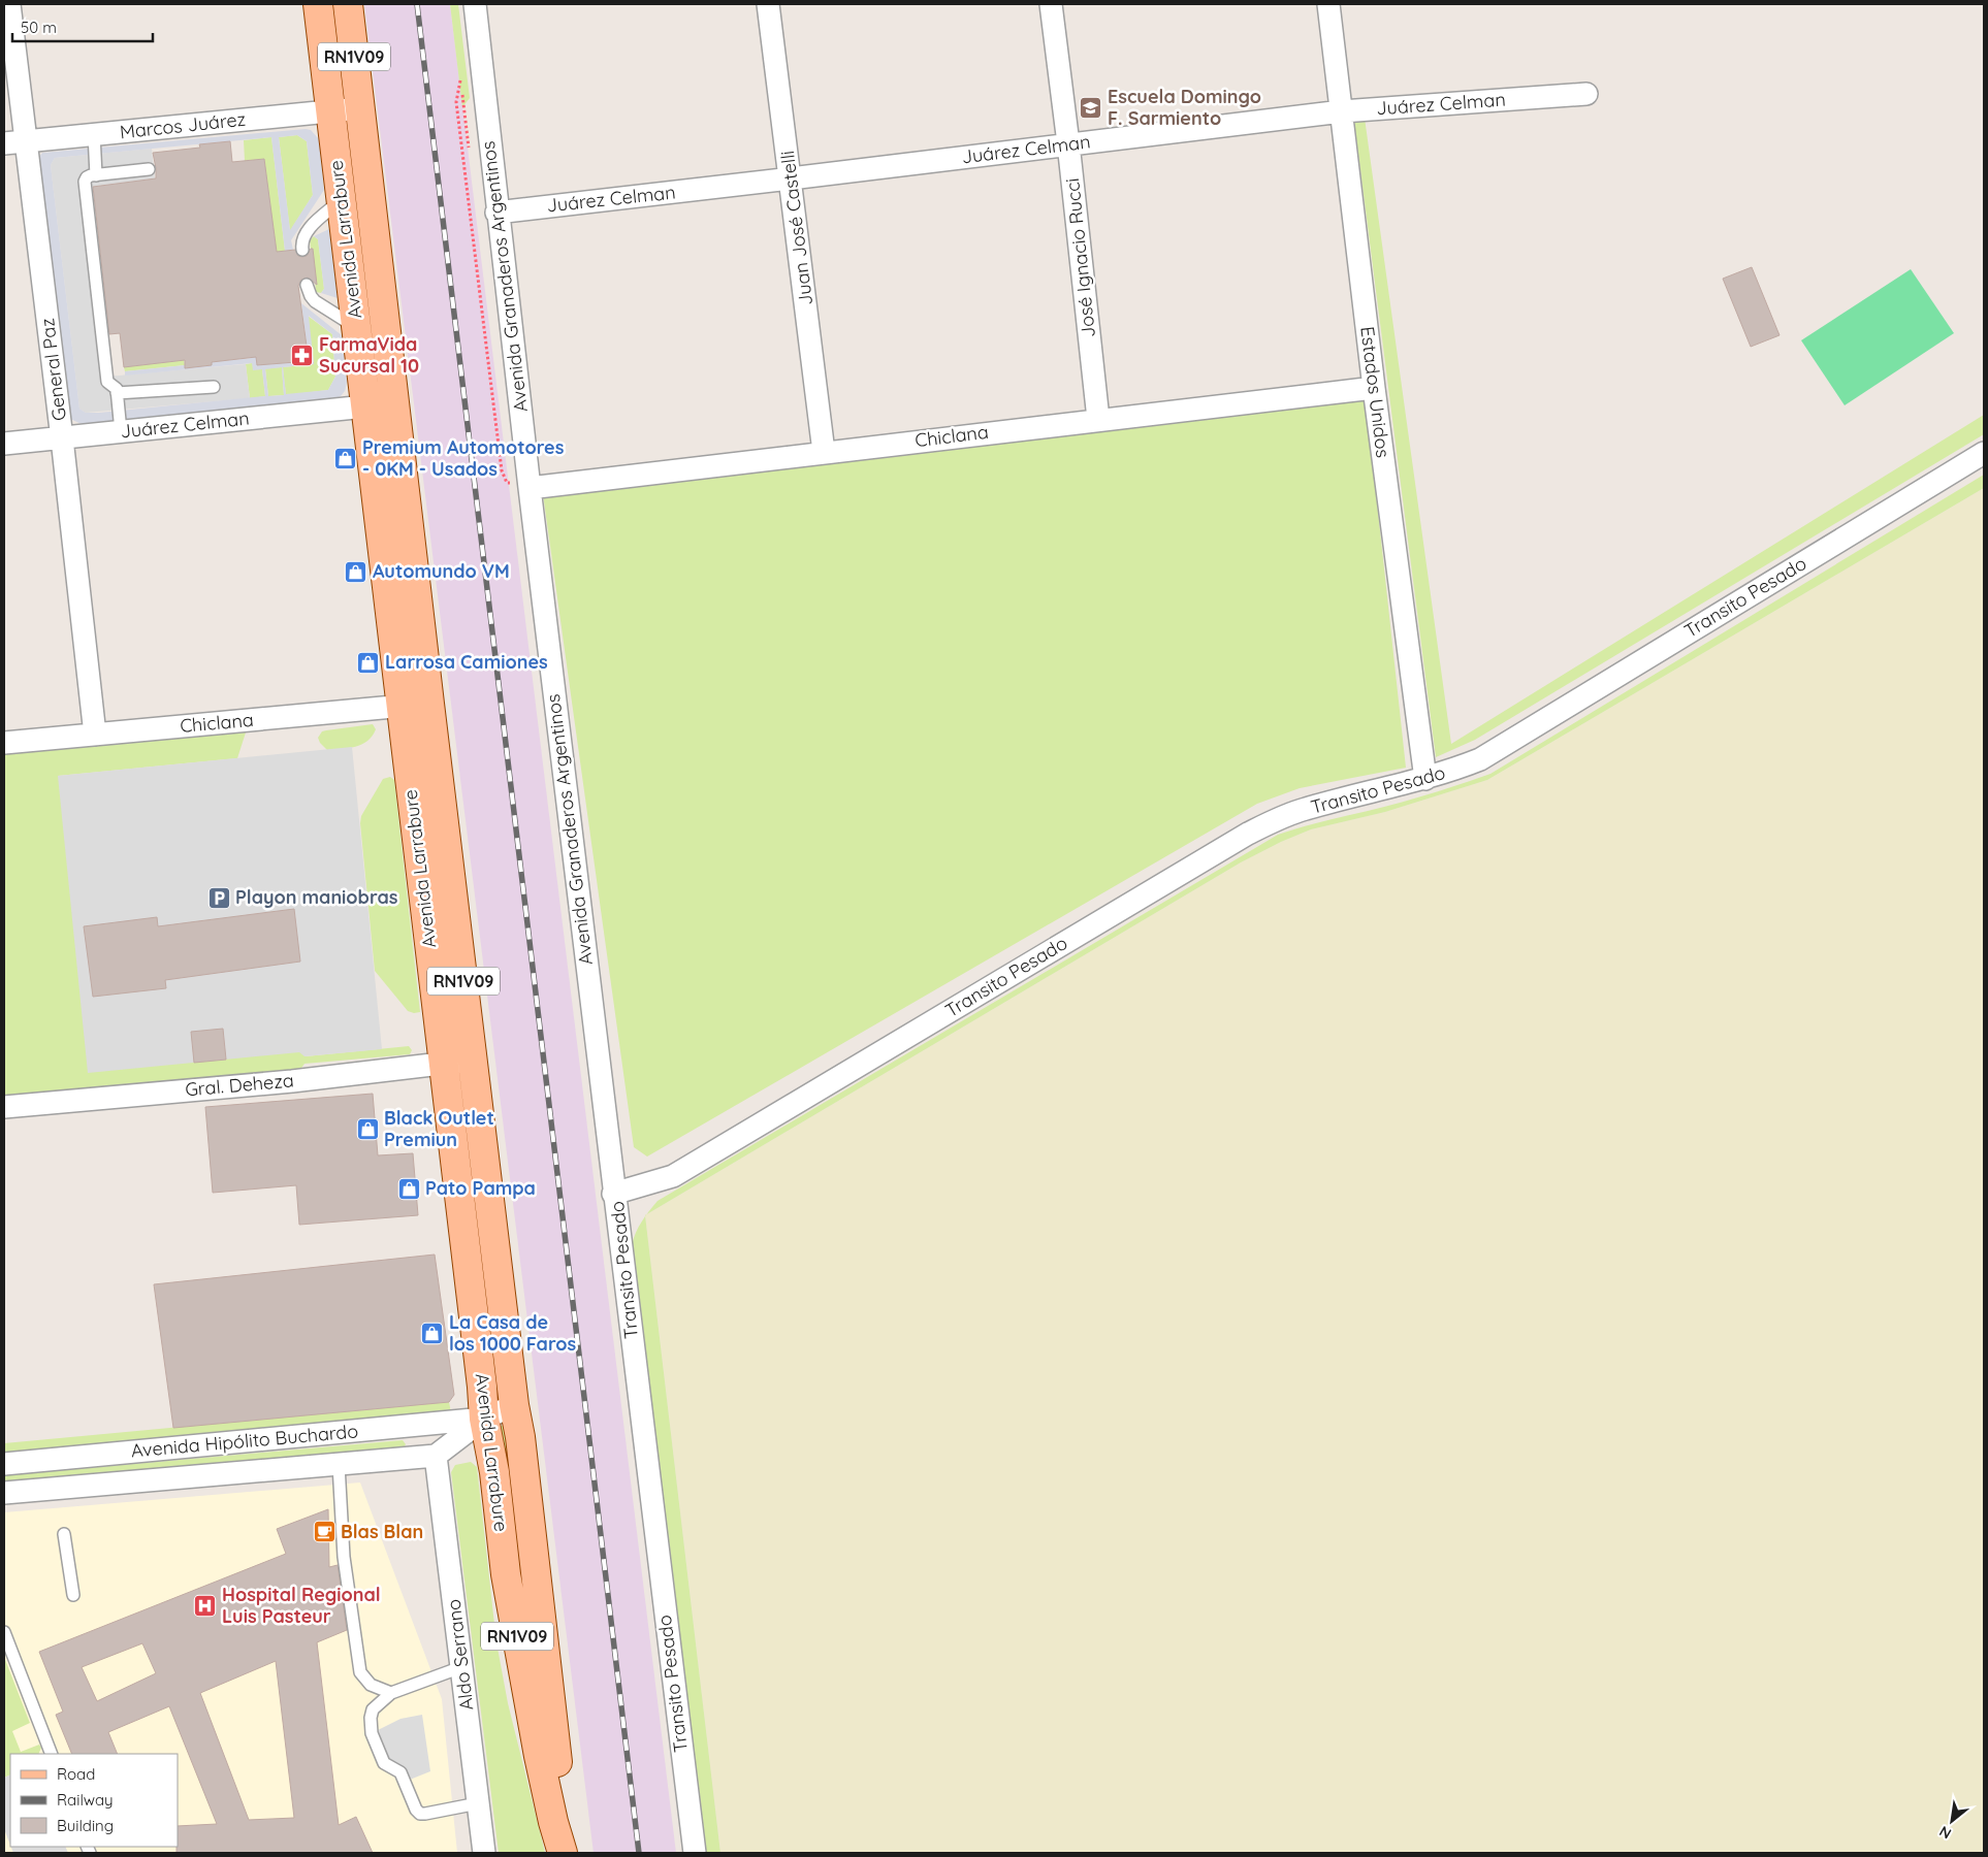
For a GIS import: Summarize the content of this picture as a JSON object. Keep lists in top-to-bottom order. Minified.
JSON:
{"streets":{"main road":["RN1V09","Avenida Larrabure"],"street":["Juárez Celman","Marcos Juárez","Juan José Castelli","José Ignacio Rucci","Avenida Granaderos Argentinos","General Paz","Estados Unidos","Chiclana","Transito Pesado","Gral. Deheza","Avenida Hipólito Buchardo","Aldo Serrano"]},"crossings":[["Juárez Celman","Juan José Castelli"],["Juárez Celman","Avenida Larrabure"],["Juárez Celman","José Ignacio Rucci"],["Juárez Celman","Avenida Granaderos Argentinos"],["Juárez Celman","General Paz"],["Juárez Celman","Estados Unidos"],["Marcos Juárez","Avenida Larrabure"],["Marcos Juárez","General Paz"],["Juan José Castelli","Chiclana"],["Avenida Larrabure","Chiclana"],["Avenida Larrabure","Gral. Deheza"],["Avenida Larrabure","Avenida Hipólito Buchardo"],["José Ignacio Rucci","Chiclana"],["Avenida Granaderos Argentinos","Chiclana"],["Avenida Granaderos Argentinos","Transito Pesado"],["General Paz","Chiclana"],["Estados Unidos","Chiclana"],["Estados Unidos","Transito Pesado"],["Avenida Hipólito Buchardo","Aldo Serrano"]],"places":{"school or university":["Escuela Domingo F. Sarmiento"],"pharmacy":["FarmaVida Sucursal 10"],"shop":["Premium Automotores - 0KM - Usados","Automundo VM","Larrosa Camiones","Black Outlet Premiun","Pato Pampa","La Casa de los 1000 Faros"],"parking":["Playon maniobras"],"cafe":["Blas Blan"],"hospital":["Hospital Regional Luis Pasteur"]},"legend":["Road","Railway","Building"],"scale_bar":"50 m","north":"bottom left"}
